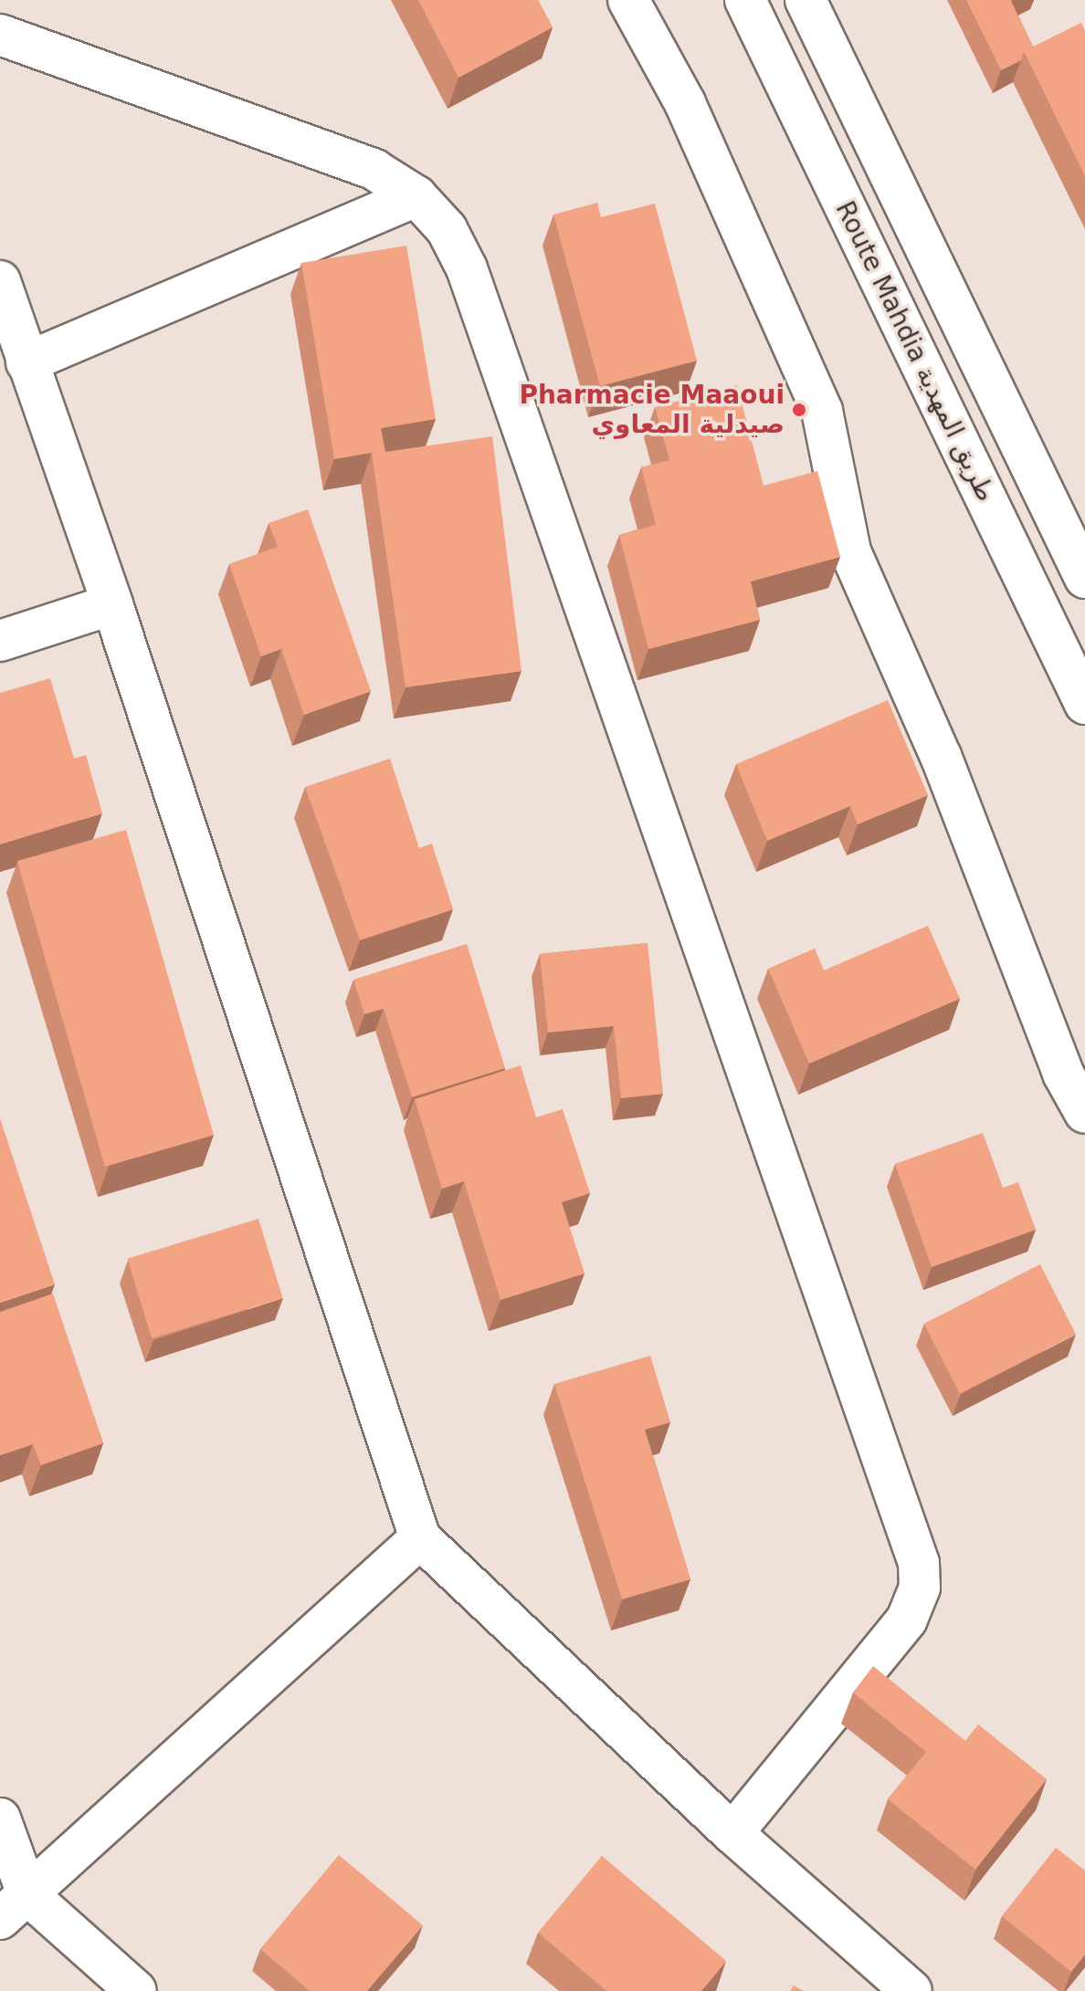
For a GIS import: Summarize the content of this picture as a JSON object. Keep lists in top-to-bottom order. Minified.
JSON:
{"streets":{"street":["Route Mahdia طريق المهدية"]},"places":["Pharmacie Maaoui صيدلية المعاوي"]}
